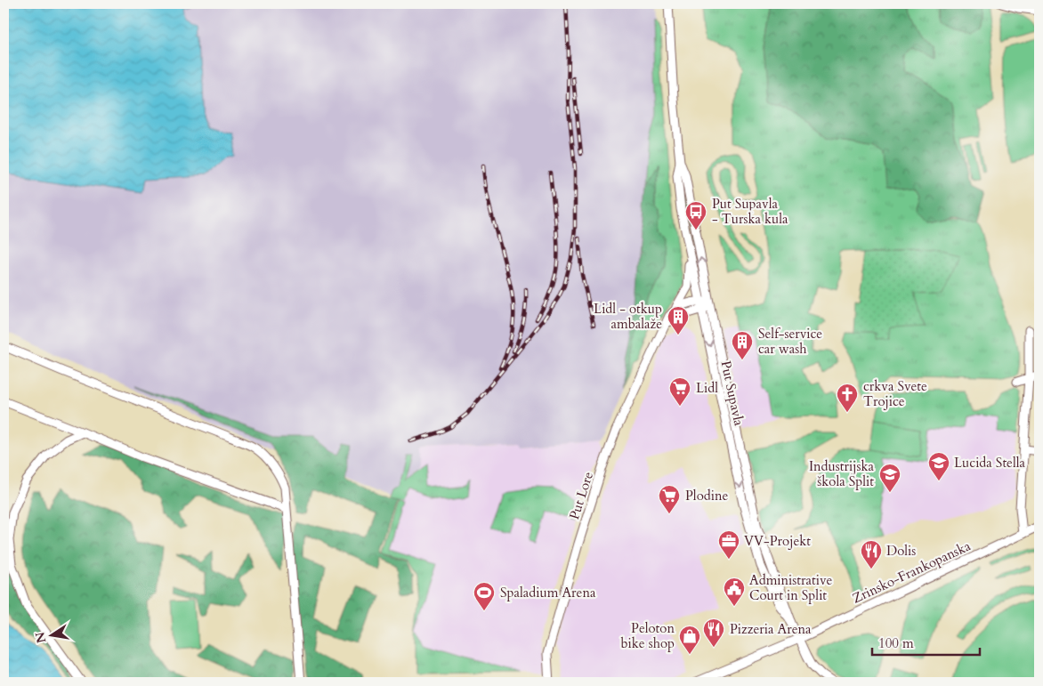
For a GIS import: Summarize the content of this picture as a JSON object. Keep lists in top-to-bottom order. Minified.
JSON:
{"streets":{"street":["Put Supavla","Put Lore","Zrinsko-Frankopanska"]},"crossings":[["Put Supavla","Put Lore"],["Put Supavla","Zrinsko-Frankopanska"]],"places":{"bus stop":["Put Supavla - Turska kula"],"building":["Lidl - otkup ambalaže","Self-service car wash"],"supermarket":["Lidl","Plodine"],"church":["crkva Svete Trojice"],"school or university":["Lucida Stella","Industrijska škola Split"],"office":["VV-Projekt"],"restaurant":["Dolis","Pizzeria Arena"],"public building":["Administrative Court in Split"],"sports":["Spaladium Arena"],"shop":["Peloton bike shop"]},"scale_bar":"100 m","north":"left"}
